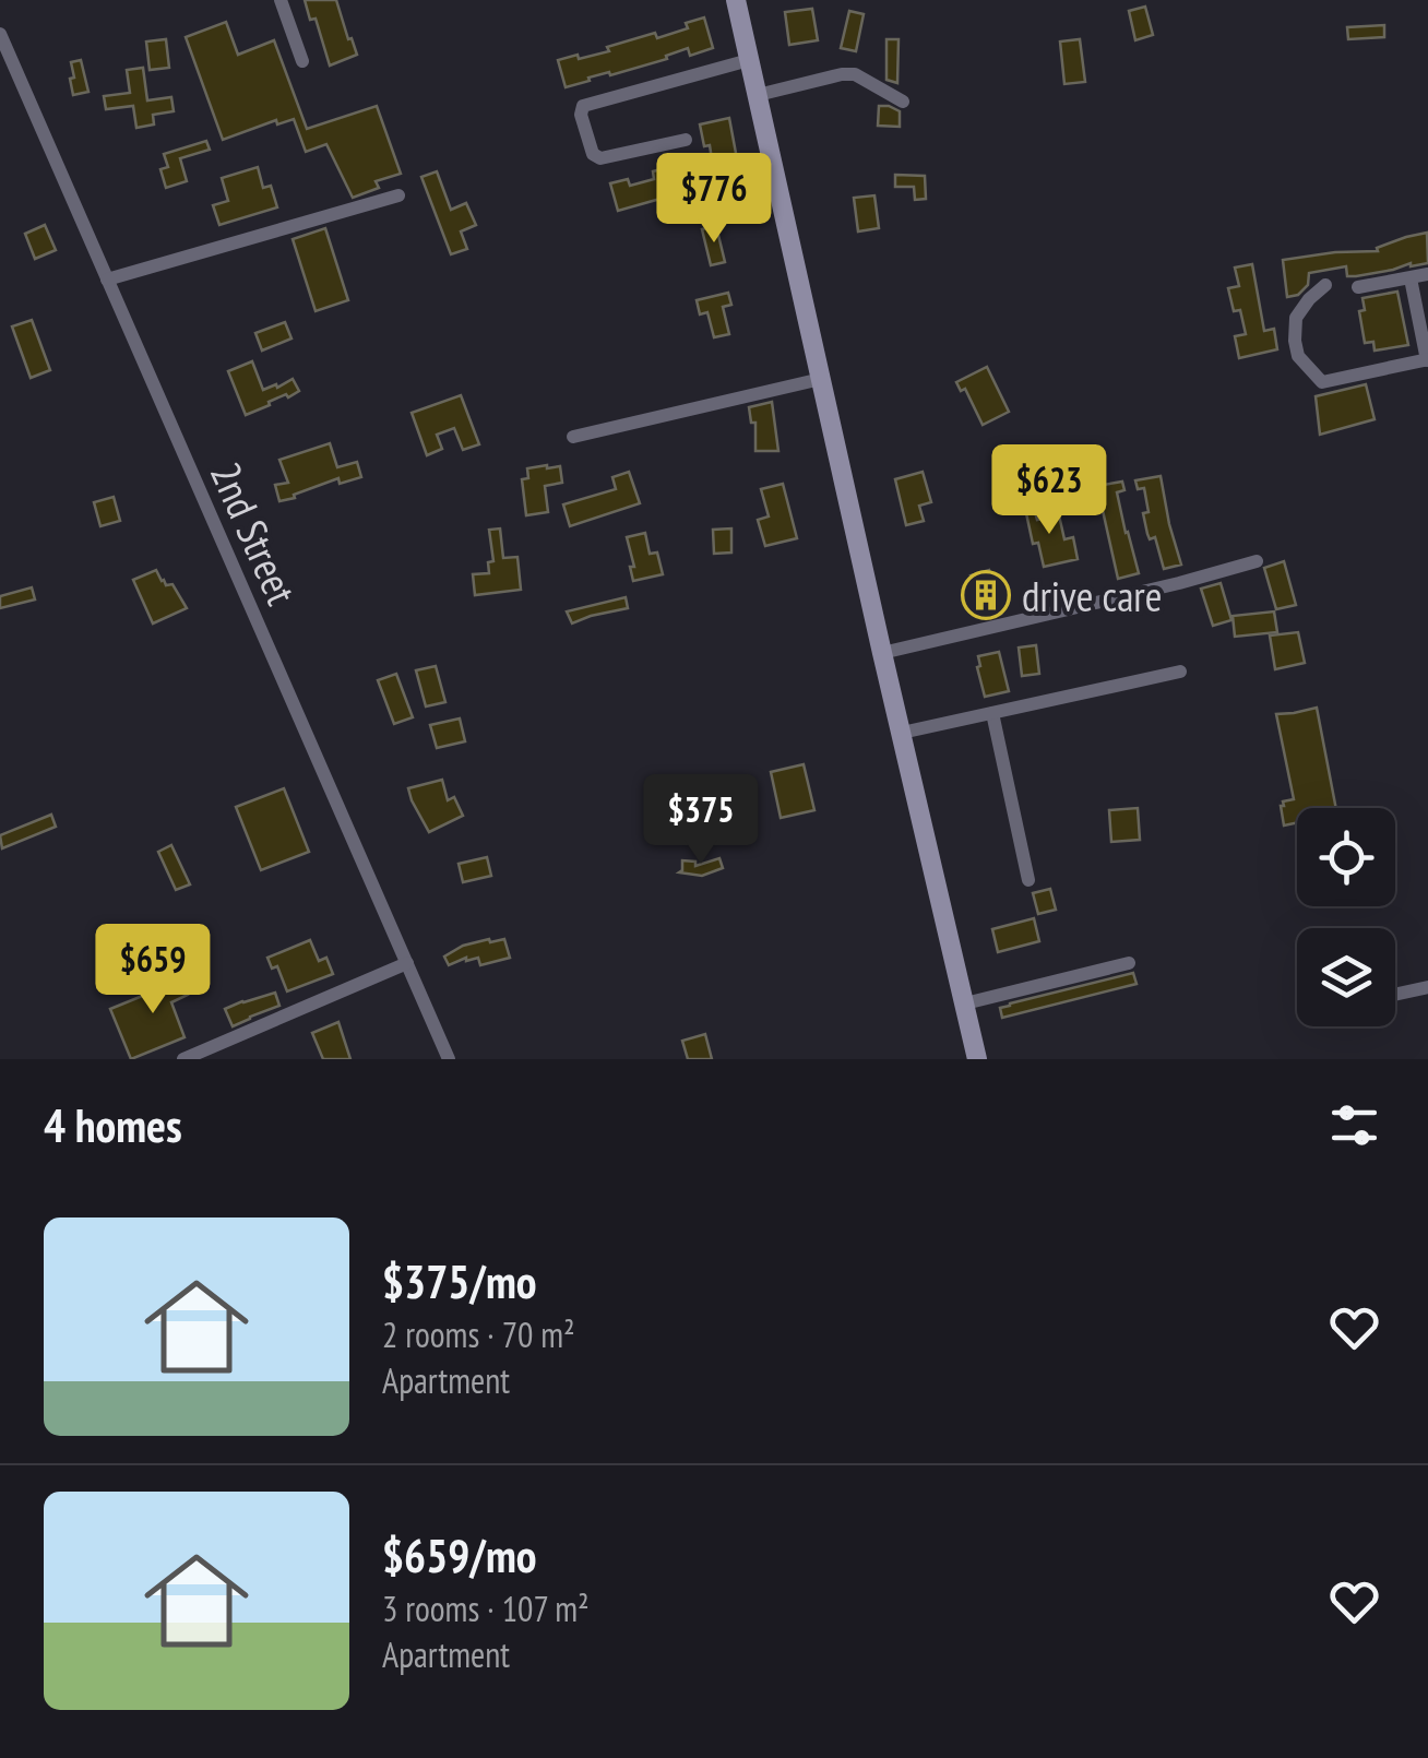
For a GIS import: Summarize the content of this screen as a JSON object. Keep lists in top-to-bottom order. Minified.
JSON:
{"streets":{"street":["2nd Street"]},"places":{"building":["drive care"]},"page":{"price":["$776","$623","$375","$659"],"heading":"4 homes","list":[{"name":"$375/mo","note":"2 rooms · 70 m² · Apartment"},{"name":"$659/mo","note":"3 rooms · 107 m² · Apartment"}]}}
